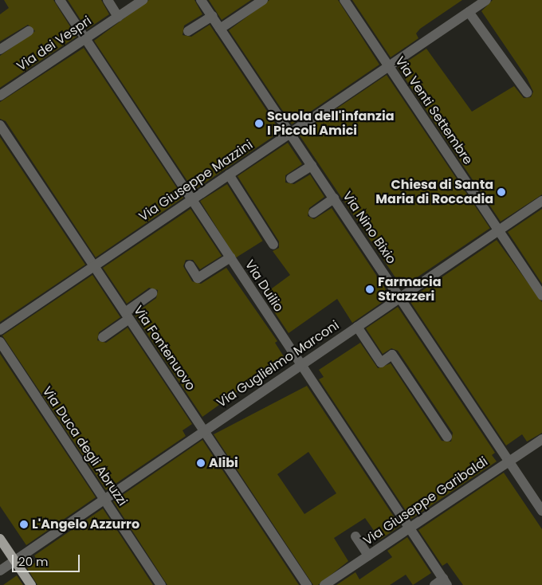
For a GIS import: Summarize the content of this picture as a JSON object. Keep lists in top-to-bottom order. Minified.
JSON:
{"streets":{"street":["Via dei Vespri","Via Venti Settembre","Via Giuseppe Mazzini","Via Nino Bixio","Via Duilio","Via Fontenuovo","Via Guglielmo Marconi","Via Duca degli Abruzzi","Via Giuseppe Garibaldi"]},"crossings":[["Via dei Vespri","Via Duilio"],["Via Venti Settembre","Via Giuseppe Mazzini"],["Via Venti Settembre","Via Guglielmo Marconi"],["Via Giuseppe Mazzini","Via Nino Bixio"],["Via Giuseppe Mazzini","Via Duilio"],["Via Giuseppe Mazzini","Via Fontenuovo"],["Via Nino Bixio","Via Guglielmo Marconi"],["Via Nino Bixio","Via Giuseppe Garibaldi"],["Via Duilio","Via Guglielmo Marconi"],["Via Duilio","Via Giuseppe Garibaldi"],["Via Fontenuovo","Via Guglielmo Marconi"],["Via Guglielmo Marconi","Via Duca degli Abruzzi"]],"places":["Scuola dell'infanzia I Piccoli Amici","Chiesa di Santa Maria di Roccadia","Farmacia Strazzeri","Alibi","L'Angelo Azzurro"],"scale_bar":"20 m"}
